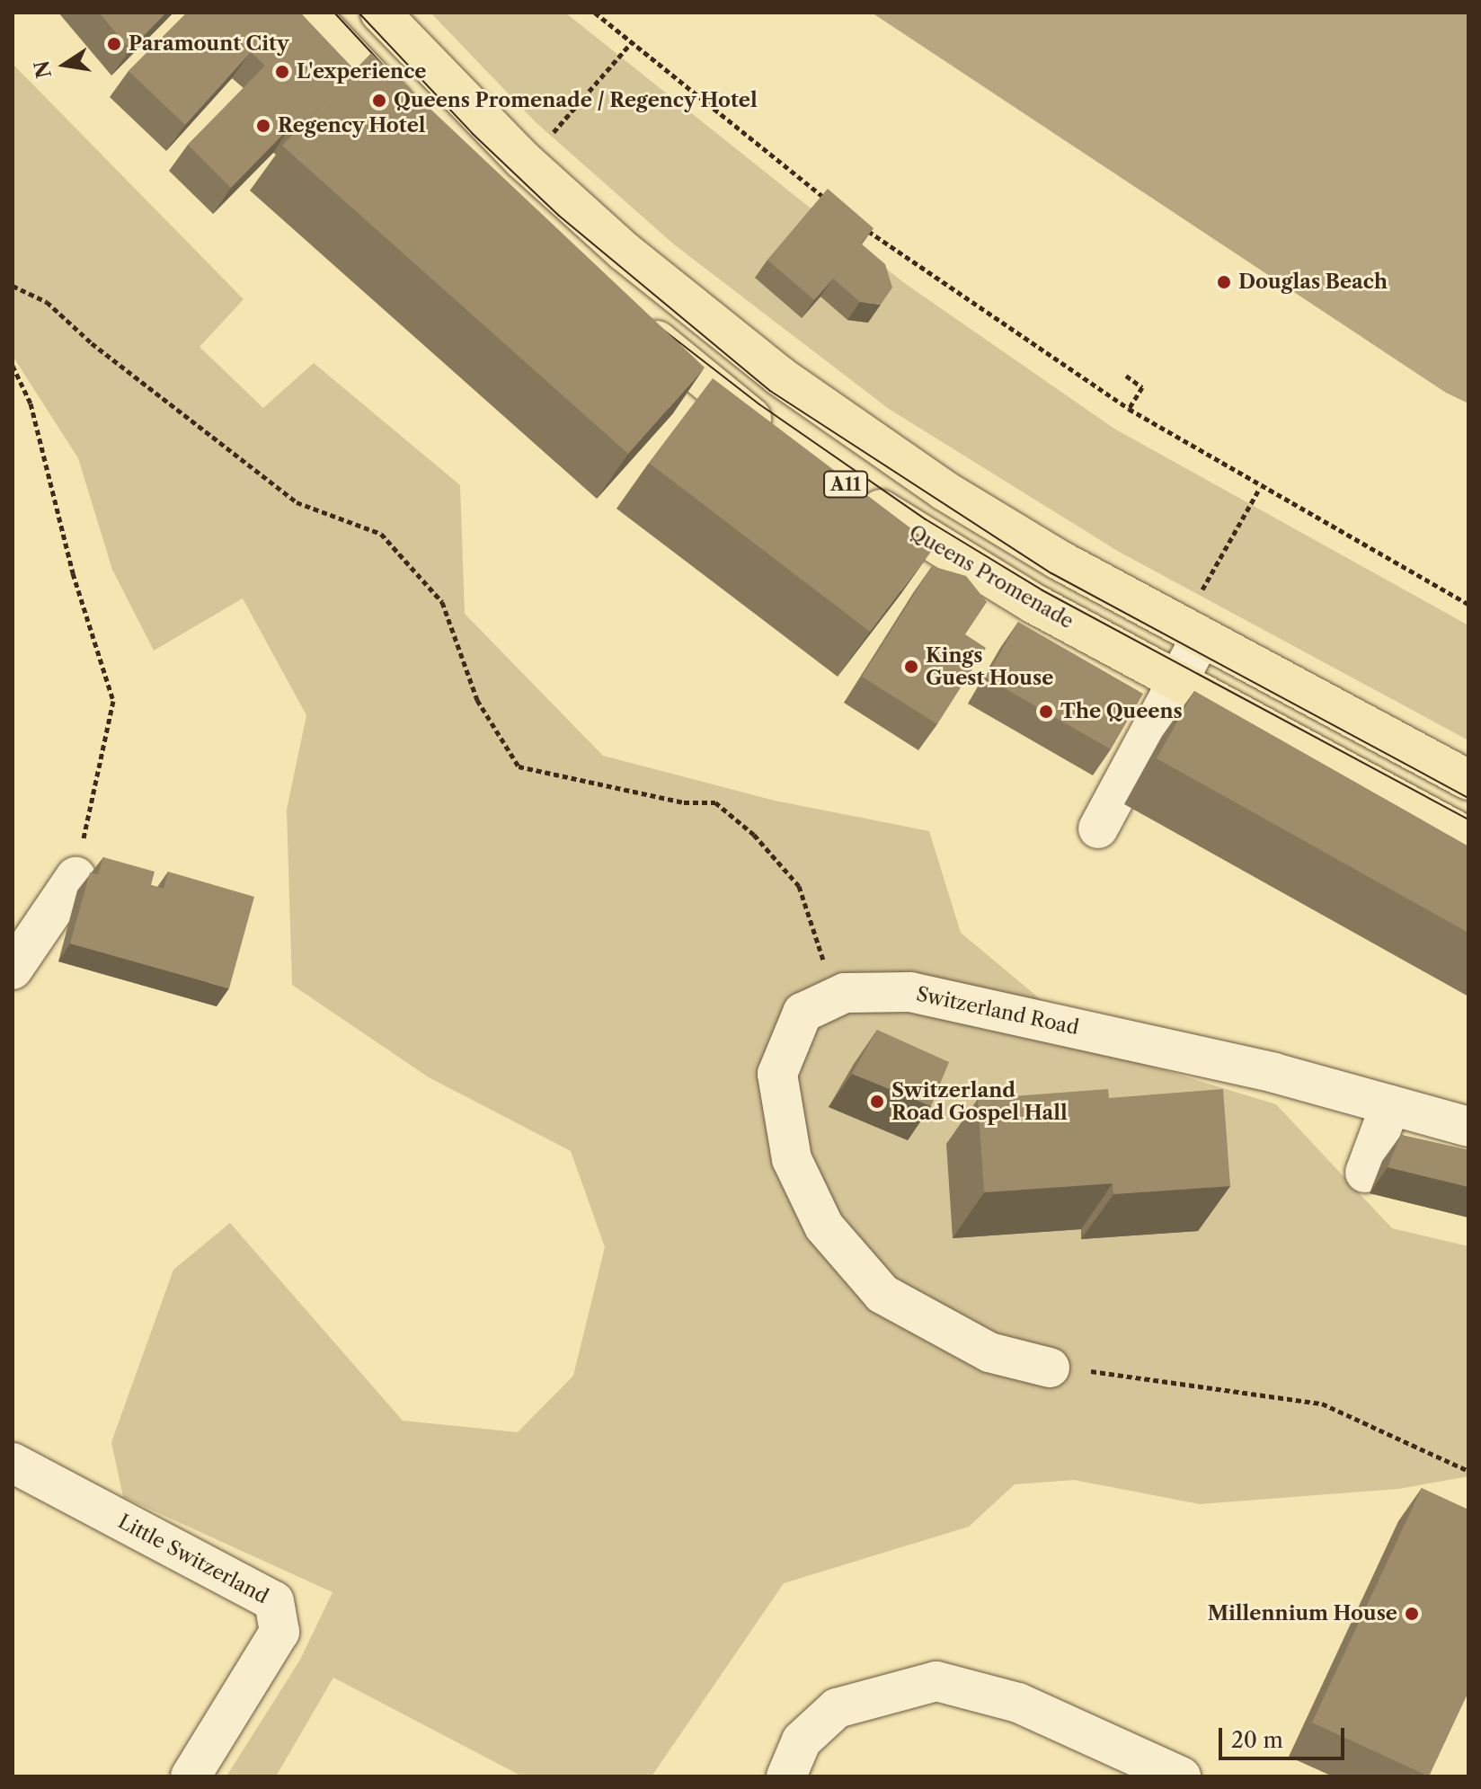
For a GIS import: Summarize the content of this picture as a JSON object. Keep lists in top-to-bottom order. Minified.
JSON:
{"streets":{"main road":["A11","Queens Promenade"],"street":["Switzerland Road","Little Switzerland"]},"places":["Paramount City","L'experience","Queens Promenade / Regency Hotel","Regency Hotel","Douglas Beach","Kings Guest House","The Queens","Switzerland Road Gospel Hall","Millennium House"],"scale_bar":"20 m","north":"left"}
